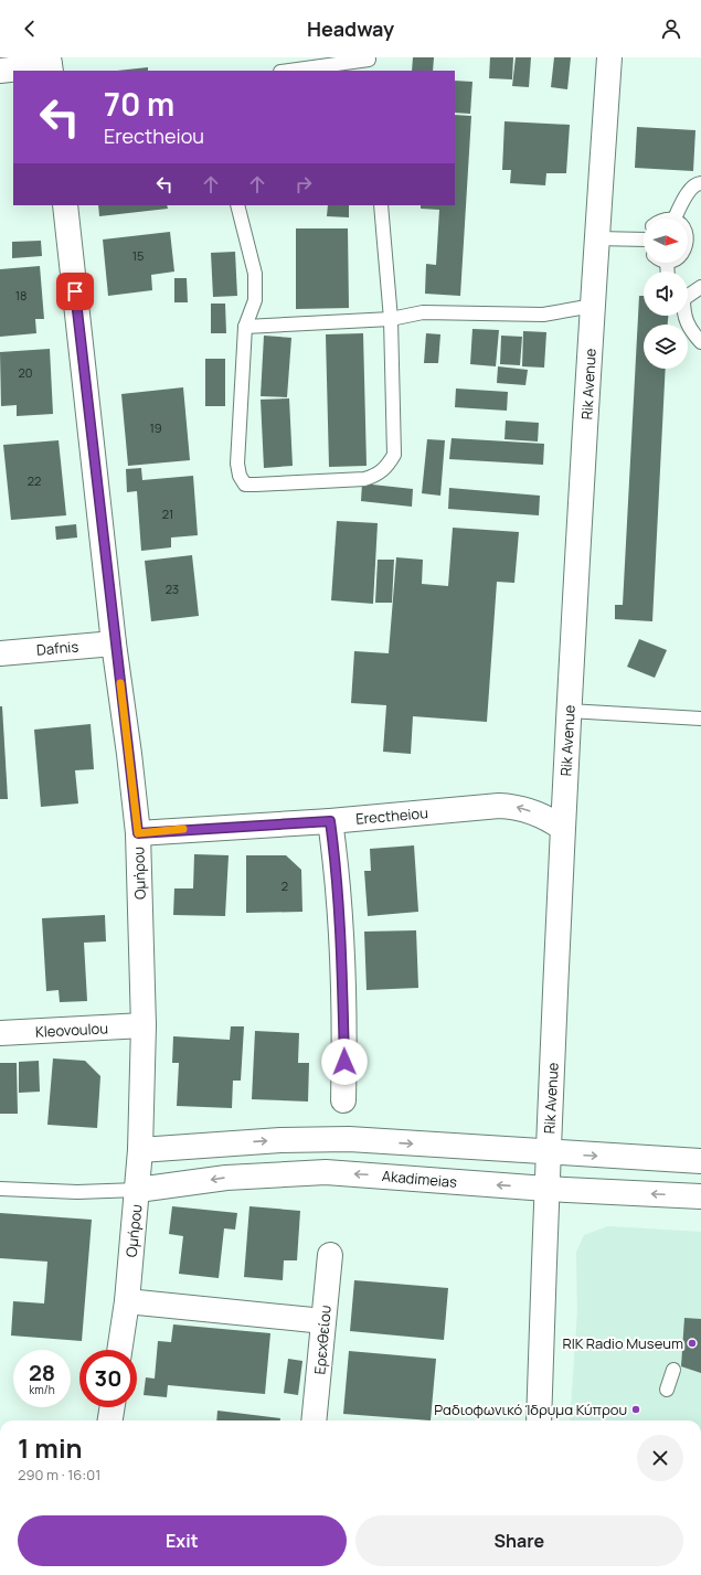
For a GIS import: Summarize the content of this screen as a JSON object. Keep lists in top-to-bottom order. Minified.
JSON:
{"streets":{"street":["Rik Avenue","Dafnis","Erectheiou","Ομήρου","Kleovoulou","Akadimeias","Ερεχθείου"]},"crossings":[["Rik Avenue","Erectheiou"],["Rik Avenue","Akadimeias"],["Dafnis","Ομήρου"],["Erectheiou","Ομήρου"],["Ομήρου","Kleovoulou"],["Ομήρου","Akadimeias"]],"one_way":["Erectheiou"],"places":["RIK Radio Museum","Ραδιοφωνικό Ίδρυμα Κύπρου"],"house_numbers":["15","18","20","19","22","21","23","2"],"north":"right","page":{"header":"Headway","turn":["70 m","Erectheiou"],"speed":"28 km/h","limit":"30","heading":["1 min","290 m · 16:01"],"buttons":["Exit","Share"]}}
